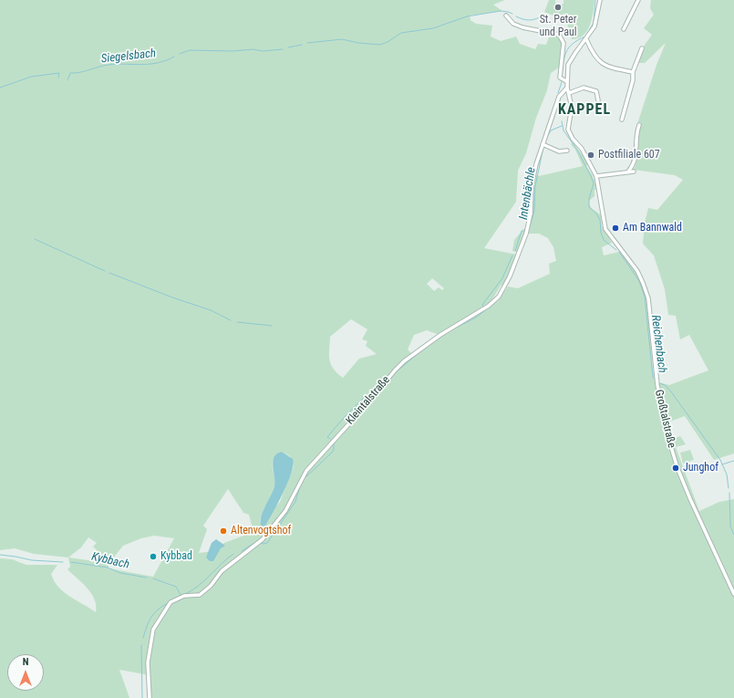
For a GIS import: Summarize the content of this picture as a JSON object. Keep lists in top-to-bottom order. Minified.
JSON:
{"streets":{"street":["Kleintalstraße","Großtalstraße"]},"crossings":[["Kleintalstraße","Großtalstraße"]],"districts":["KAPPEL"],"water":["Siegelsbach","Intenbächle","Reichenbach","Kybbach"],"places":["St. Peter und Paul","Postfiliale 607","Am Bannwald","Junghof","Altenvogtshof","Kybbad"],"north":"top"}
